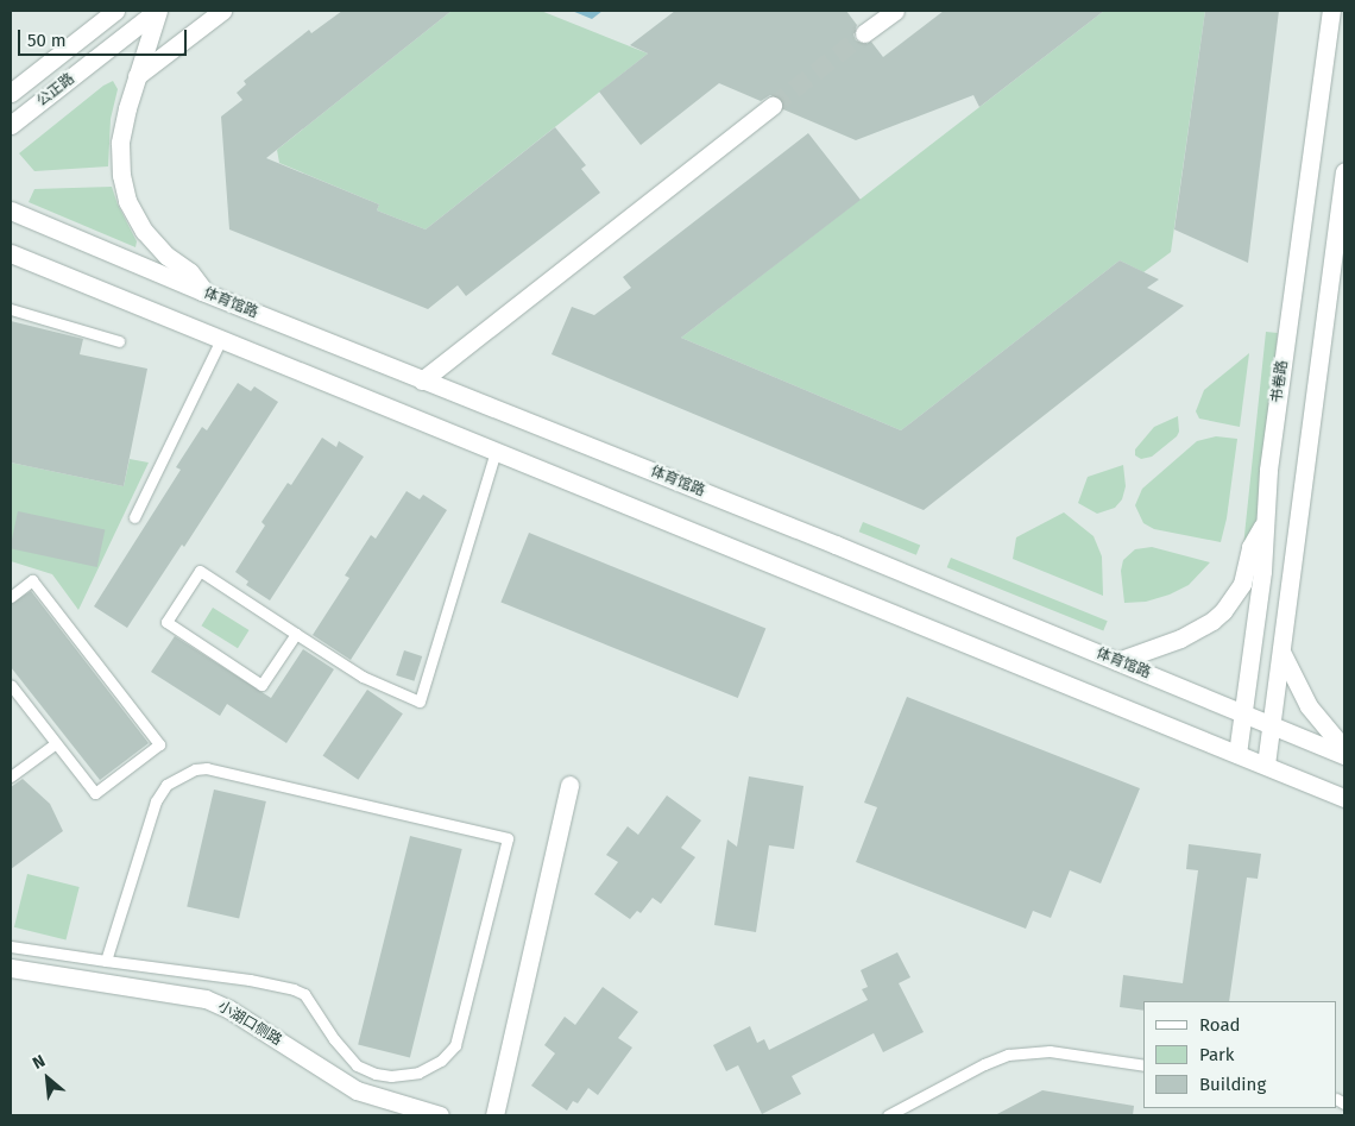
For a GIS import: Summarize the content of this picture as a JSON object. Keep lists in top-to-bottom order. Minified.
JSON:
{"streets":{"main road":["公正路","体育馆路","书卷路","小湖口侧路"]},"crossings":[["体育馆路","书卷路"]],"legend":["Road","Park","Building"],"scale_bar":"50 m","north":"top left"}
